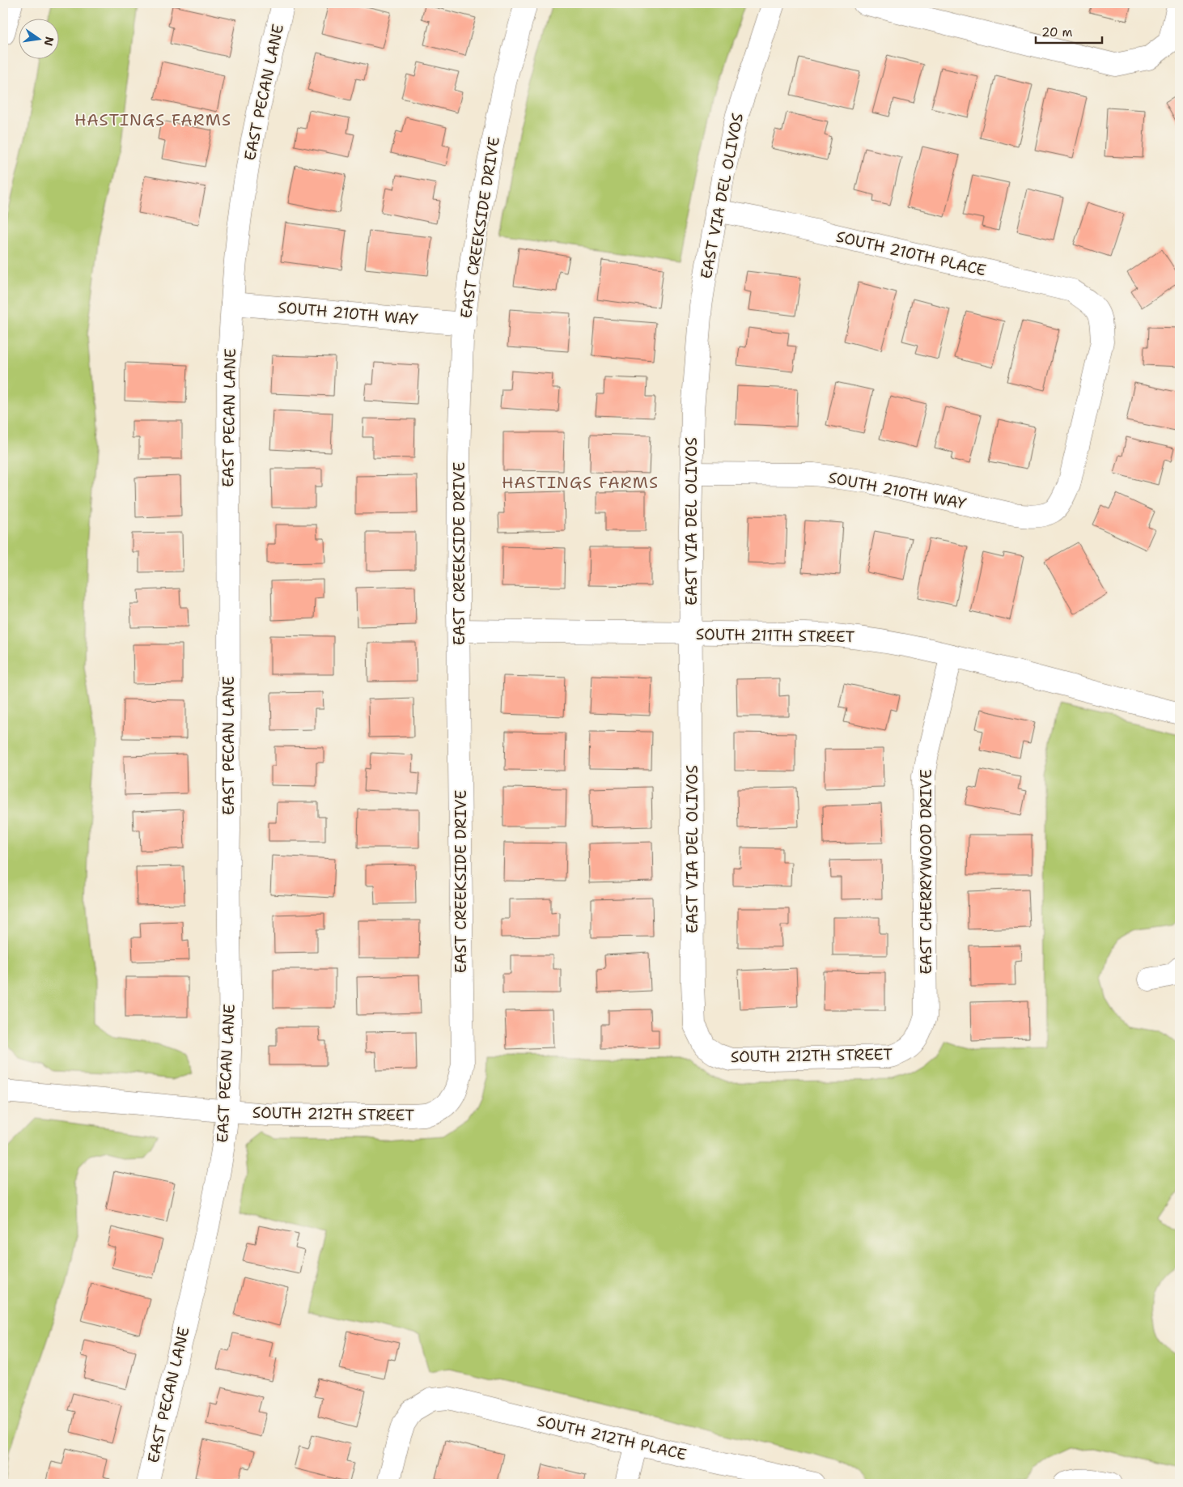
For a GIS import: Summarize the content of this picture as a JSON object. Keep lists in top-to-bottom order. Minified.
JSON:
{"streets":{"street":["EAST PECAN LANE","EAST VIA DEL OLIVOS","EAST CREEKSIDE DRIVE","SOUTH 210TH PLACE","SOUTH 210TH WAY","SOUTH 211TH STREET","EAST CHERRYWOOD DRIVE","SOUTH 212TH STREET","SOUTH 212TH PLACE"]},"crossings":[["EAST PECAN LANE","SOUTH 210TH WAY"],["EAST PECAN LANE","SOUTH 212TH STREET"],["EAST VIA DEL OLIVOS","SOUTH 210TH PLACE"],["EAST VIA DEL OLIVOS","SOUTH 210TH WAY"],["EAST VIA DEL OLIVOS","SOUTH 211TH STREET"],["EAST VIA DEL OLIVOS","SOUTH 212TH STREET"],["EAST CREEKSIDE DRIVE","SOUTH 210TH WAY"],["EAST CREEKSIDE DRIVE","SOUTH 211TH STREET"],["EAST CREEKSIDE DRIVE","SOUTH 212TH STREET"],["SOUTH 210TH PLACE","SOUTH 210TH WAY"],["SOUTH 211TH STREET","EAST CHERRYWOOD DRIVE"],["EAST CHERRYWOOD DRIVE","SOUTH 212TH STREET"]],"districts":["HASTINGS FARMS","HASTINGS FARMS"],"scale_bar":"20 m","north":"right"}
